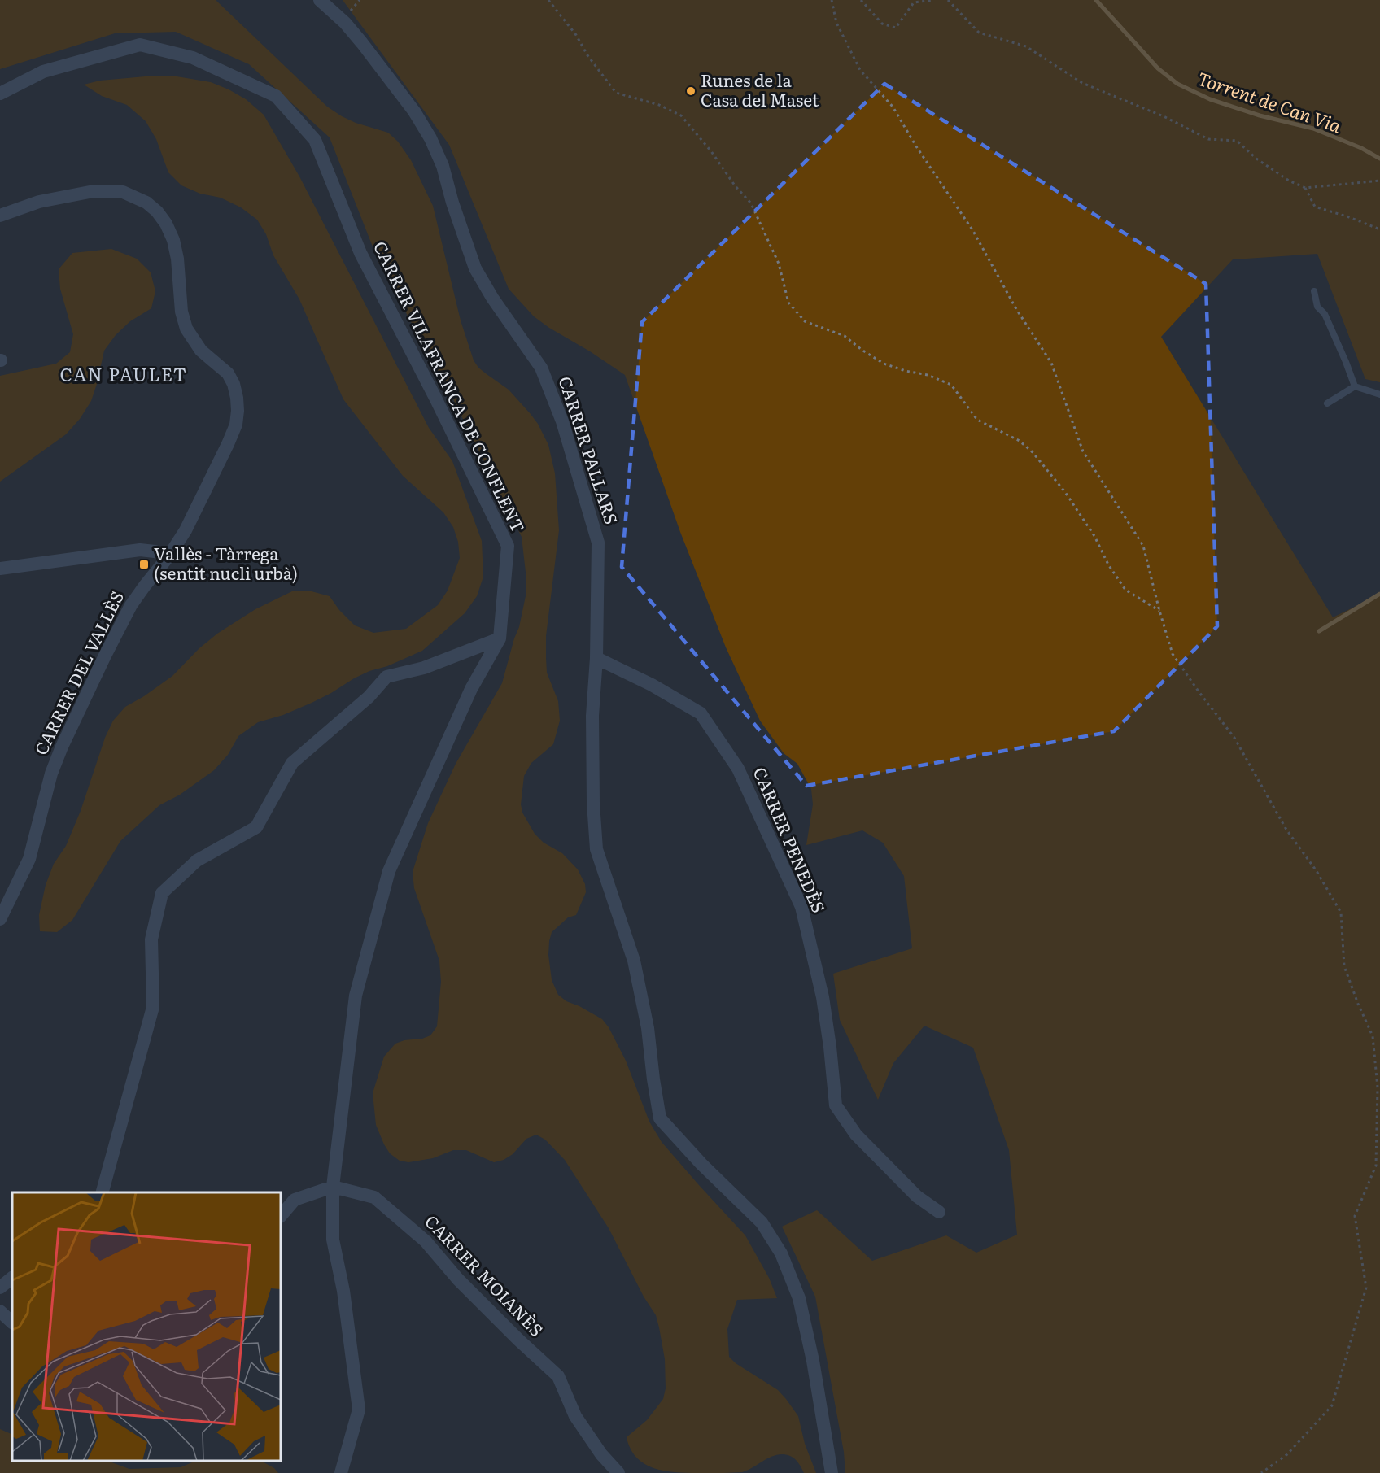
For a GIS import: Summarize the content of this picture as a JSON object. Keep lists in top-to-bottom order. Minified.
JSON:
{"streets":{"street":["CARRER VILAFRANCA DE CONFLENT","CARRER PALLARS","CARRER DEL VALLÈS","CARRER PENEDÈS","CARRER MOIANÈS"]},"crossings":[["CARRER VILAFRANCA DE CONFLENT","CARRER MOIANÈS"],["CARRER PALLARS","CARRER PENEDÈS"]],"districts":["CAN PAULET"],"water":["Torrent de Can Via"],"places":{"other":["Runes de la Casa del Maset"],"transit":["Vallès - Tàrrega (sentit nucli urbà)"]}}
